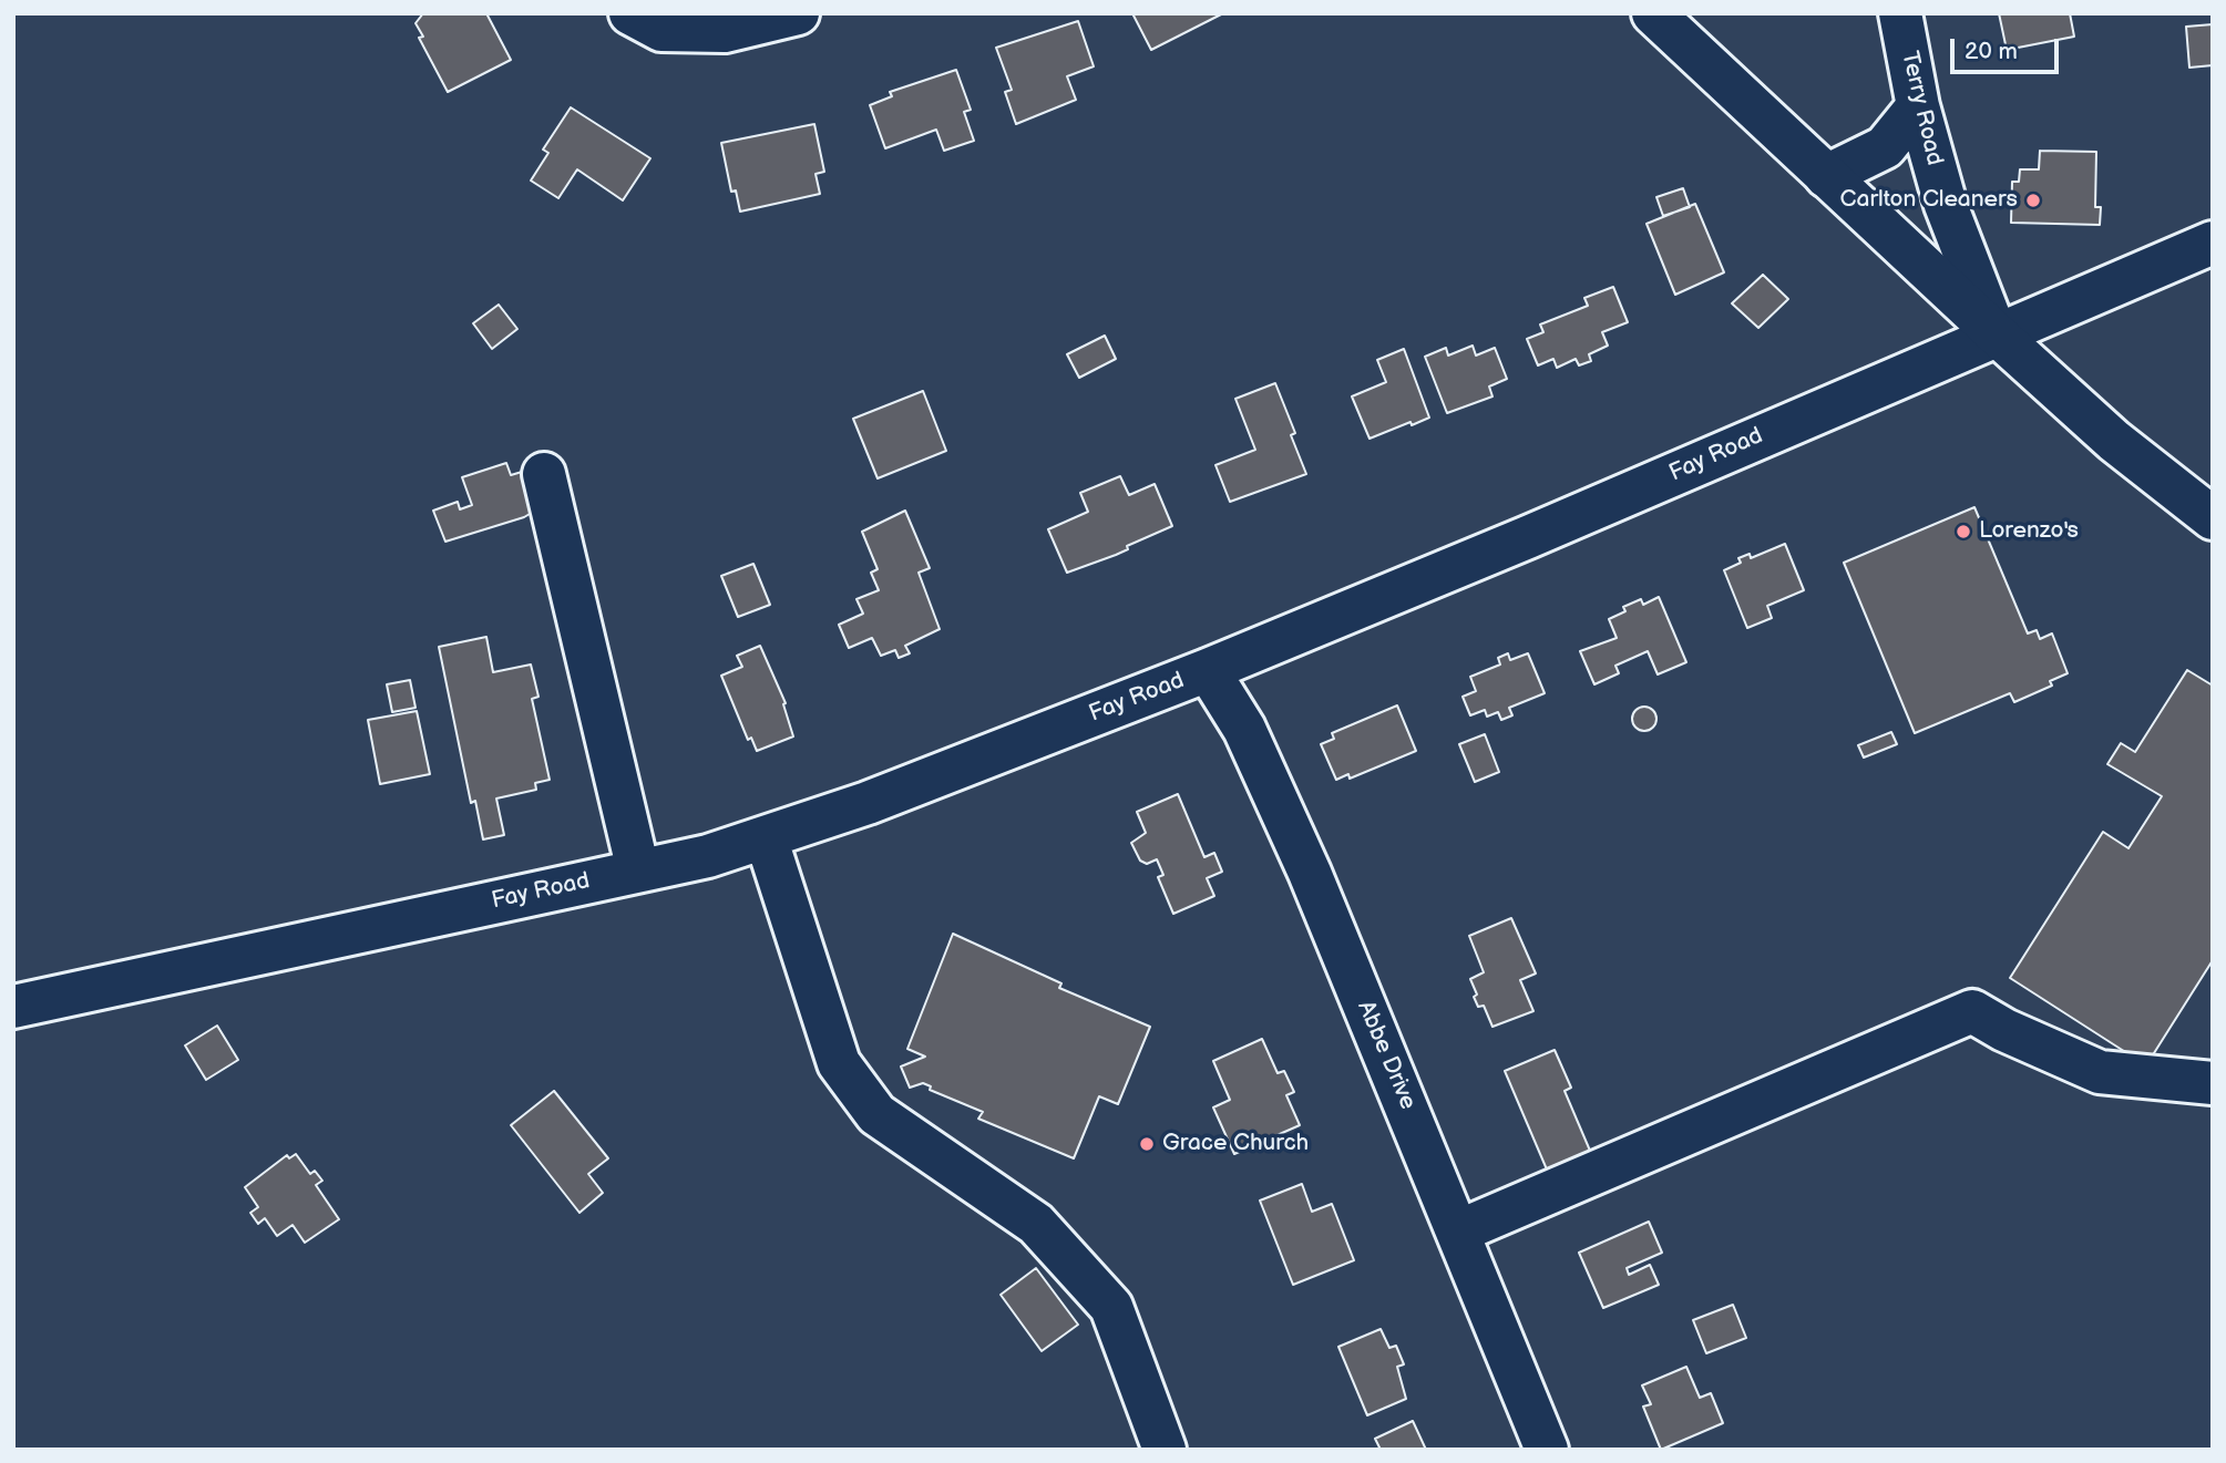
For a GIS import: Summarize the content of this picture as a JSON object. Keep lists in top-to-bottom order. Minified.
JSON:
{"streets":{"street":["Terry Road","Fay Road","Abbe Drive"]},"crossings":[["Terry Road","Fay Road"],["Fay Road","Abbe Drive"]],"places":["Carlton Cleaners","Lorenzo's","Grace Church"],"scale_bar":"20 m"}
